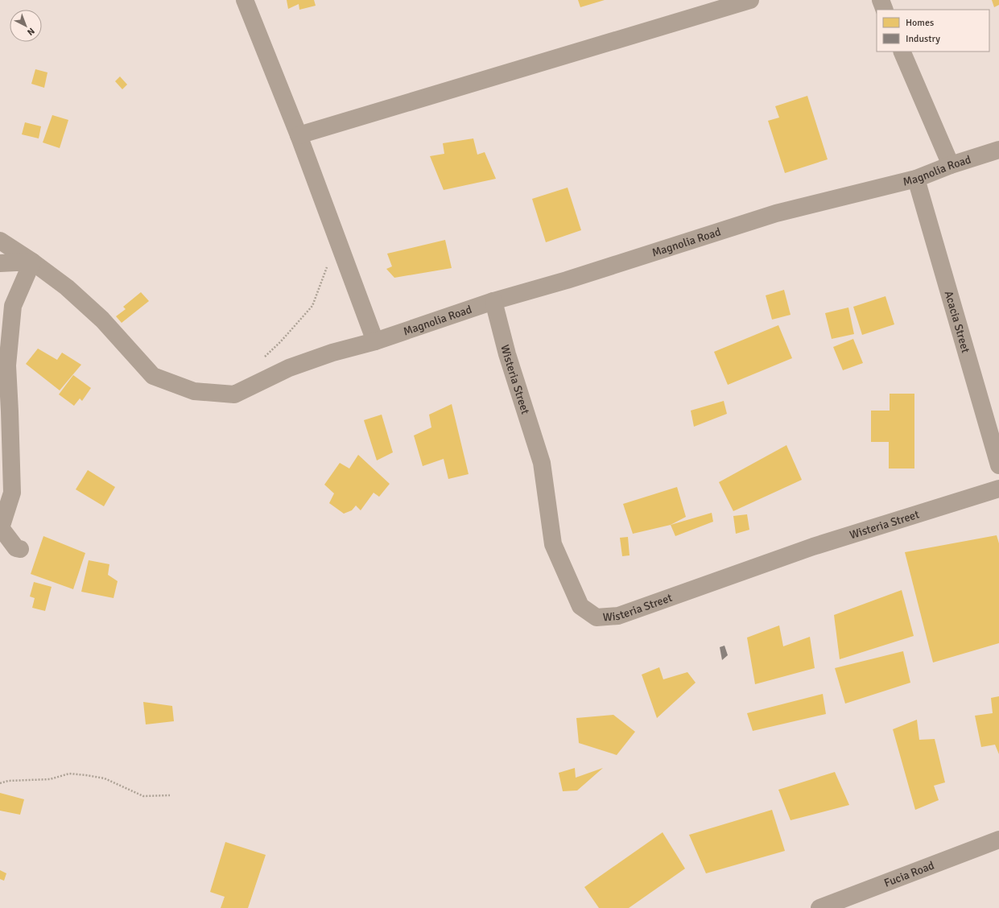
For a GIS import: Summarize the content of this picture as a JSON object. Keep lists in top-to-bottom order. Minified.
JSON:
{"streets":{"street":["Magnolia Road","Acacia Street","Wisteria Street","Fucia Road"]},"crossings":[["Magnolia Road","Acacia Street"],["Magnolia Road","Wisteria Street"]],"legend":["Homes","Industry"],"north":"bottom right"}
